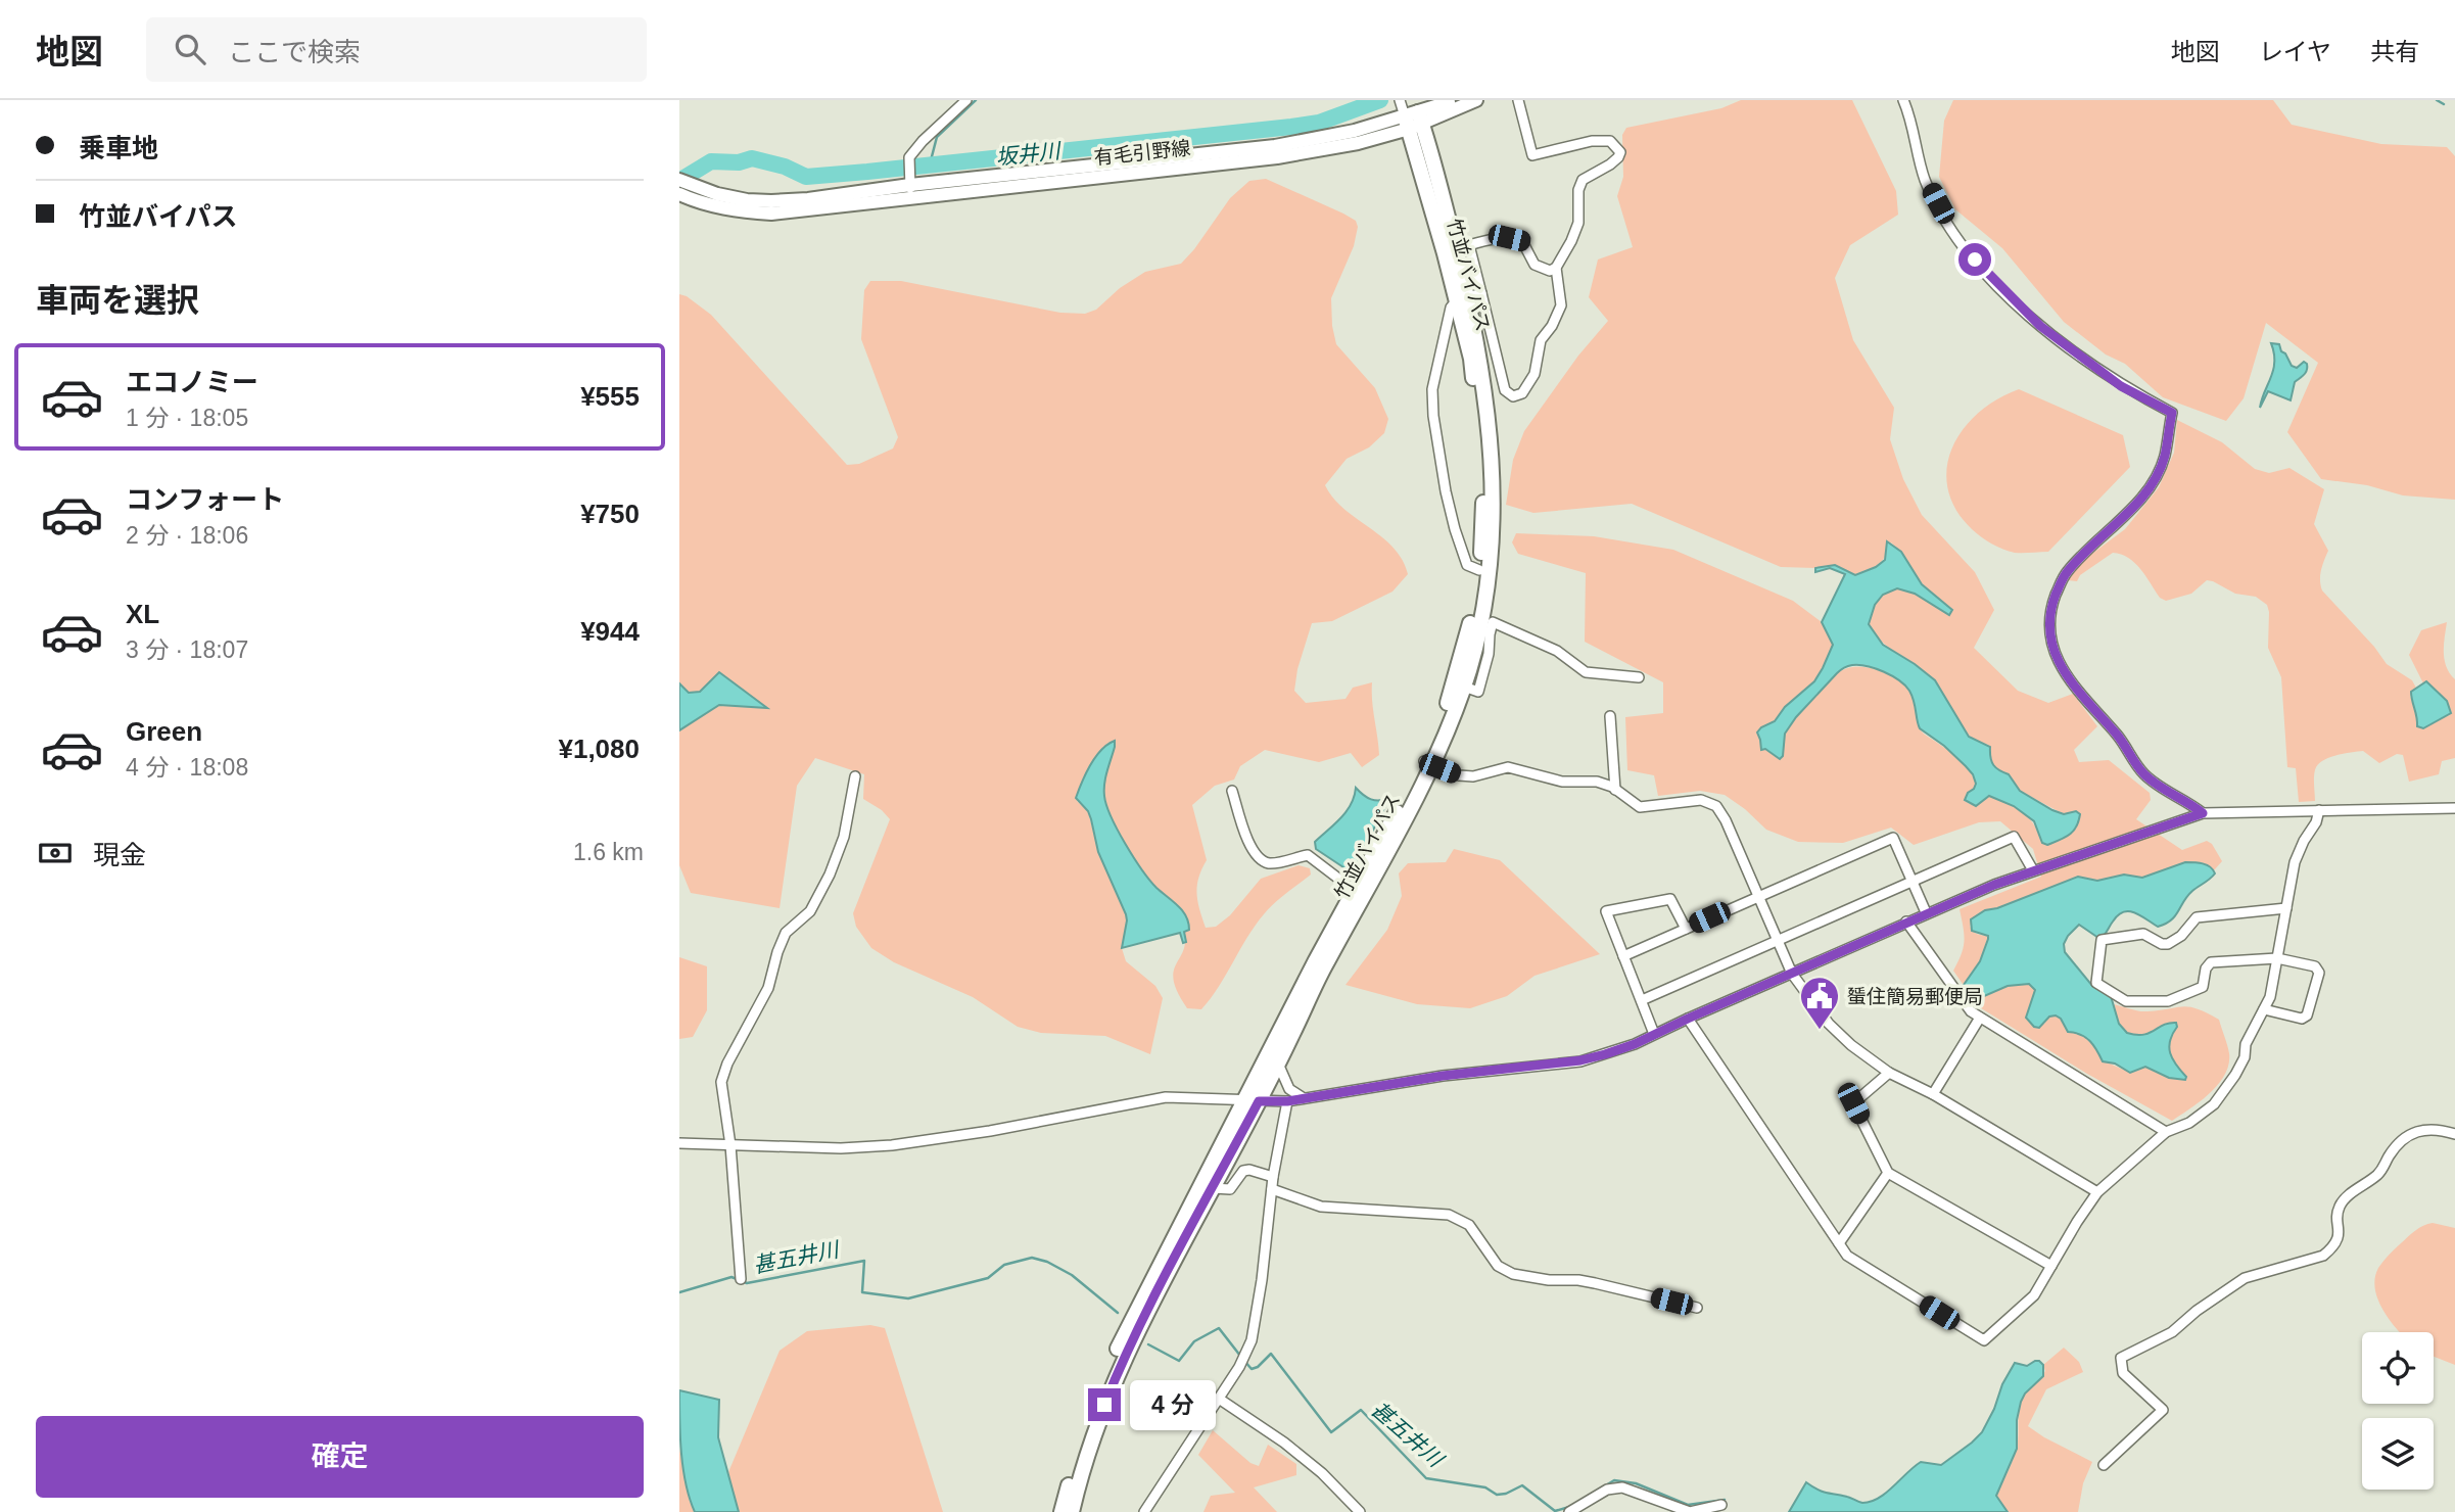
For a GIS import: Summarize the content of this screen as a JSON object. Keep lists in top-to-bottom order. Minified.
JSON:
{"streets":{"highway":["竹並バイパス"],"main road":["有毛引野線"]},"crossings":[["有毛引野線","竹並バイパス"]],"water":["坂井川","甚五井川"],"places":{"public building":["蜑住簡易郵便局"]},"page":{"header":"地図","search":"ここで検索","nav":["地図","レイヤ","共有"],"banner":["乗車地","竹並バイパス"],"heading":"車両を選択","list":[{"name":"エコノミー","note":"1 分 · 18:05","value":"¥555"},{"name":"コンフォート","note":"2 分 · 18:06","value":"¥750"},{"name":"XL","note":"3 分 · 18:07","value":"¥944"},{"name":"Green","note":"4 分 · 18:08","value":"¥1,080"}],"pay":["現金","1.6 km"],"bubble":"4 分","buttons":"確定"}}
